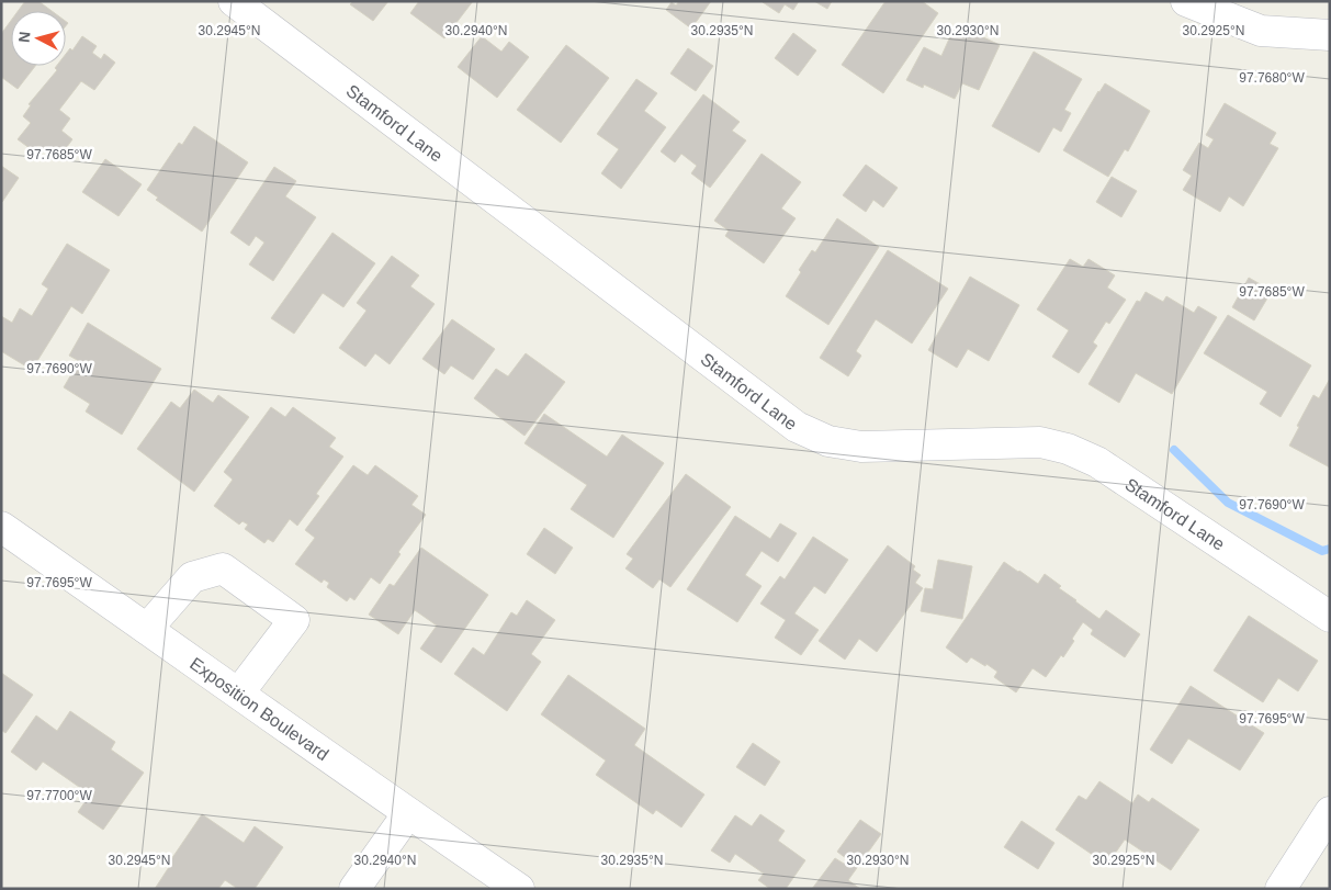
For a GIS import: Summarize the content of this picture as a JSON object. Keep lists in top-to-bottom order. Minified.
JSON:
{"streets":{"street":["Stamford Lane","Exposition Boulevard"]},"north":"left","coordinates":["30.2945°N","30.2940°N","30.2935°N","30.2930°N","30.2925°N","97.7680°W","97.7685°W","97.7690°W","97.7695°W","97.7700°W"]}
